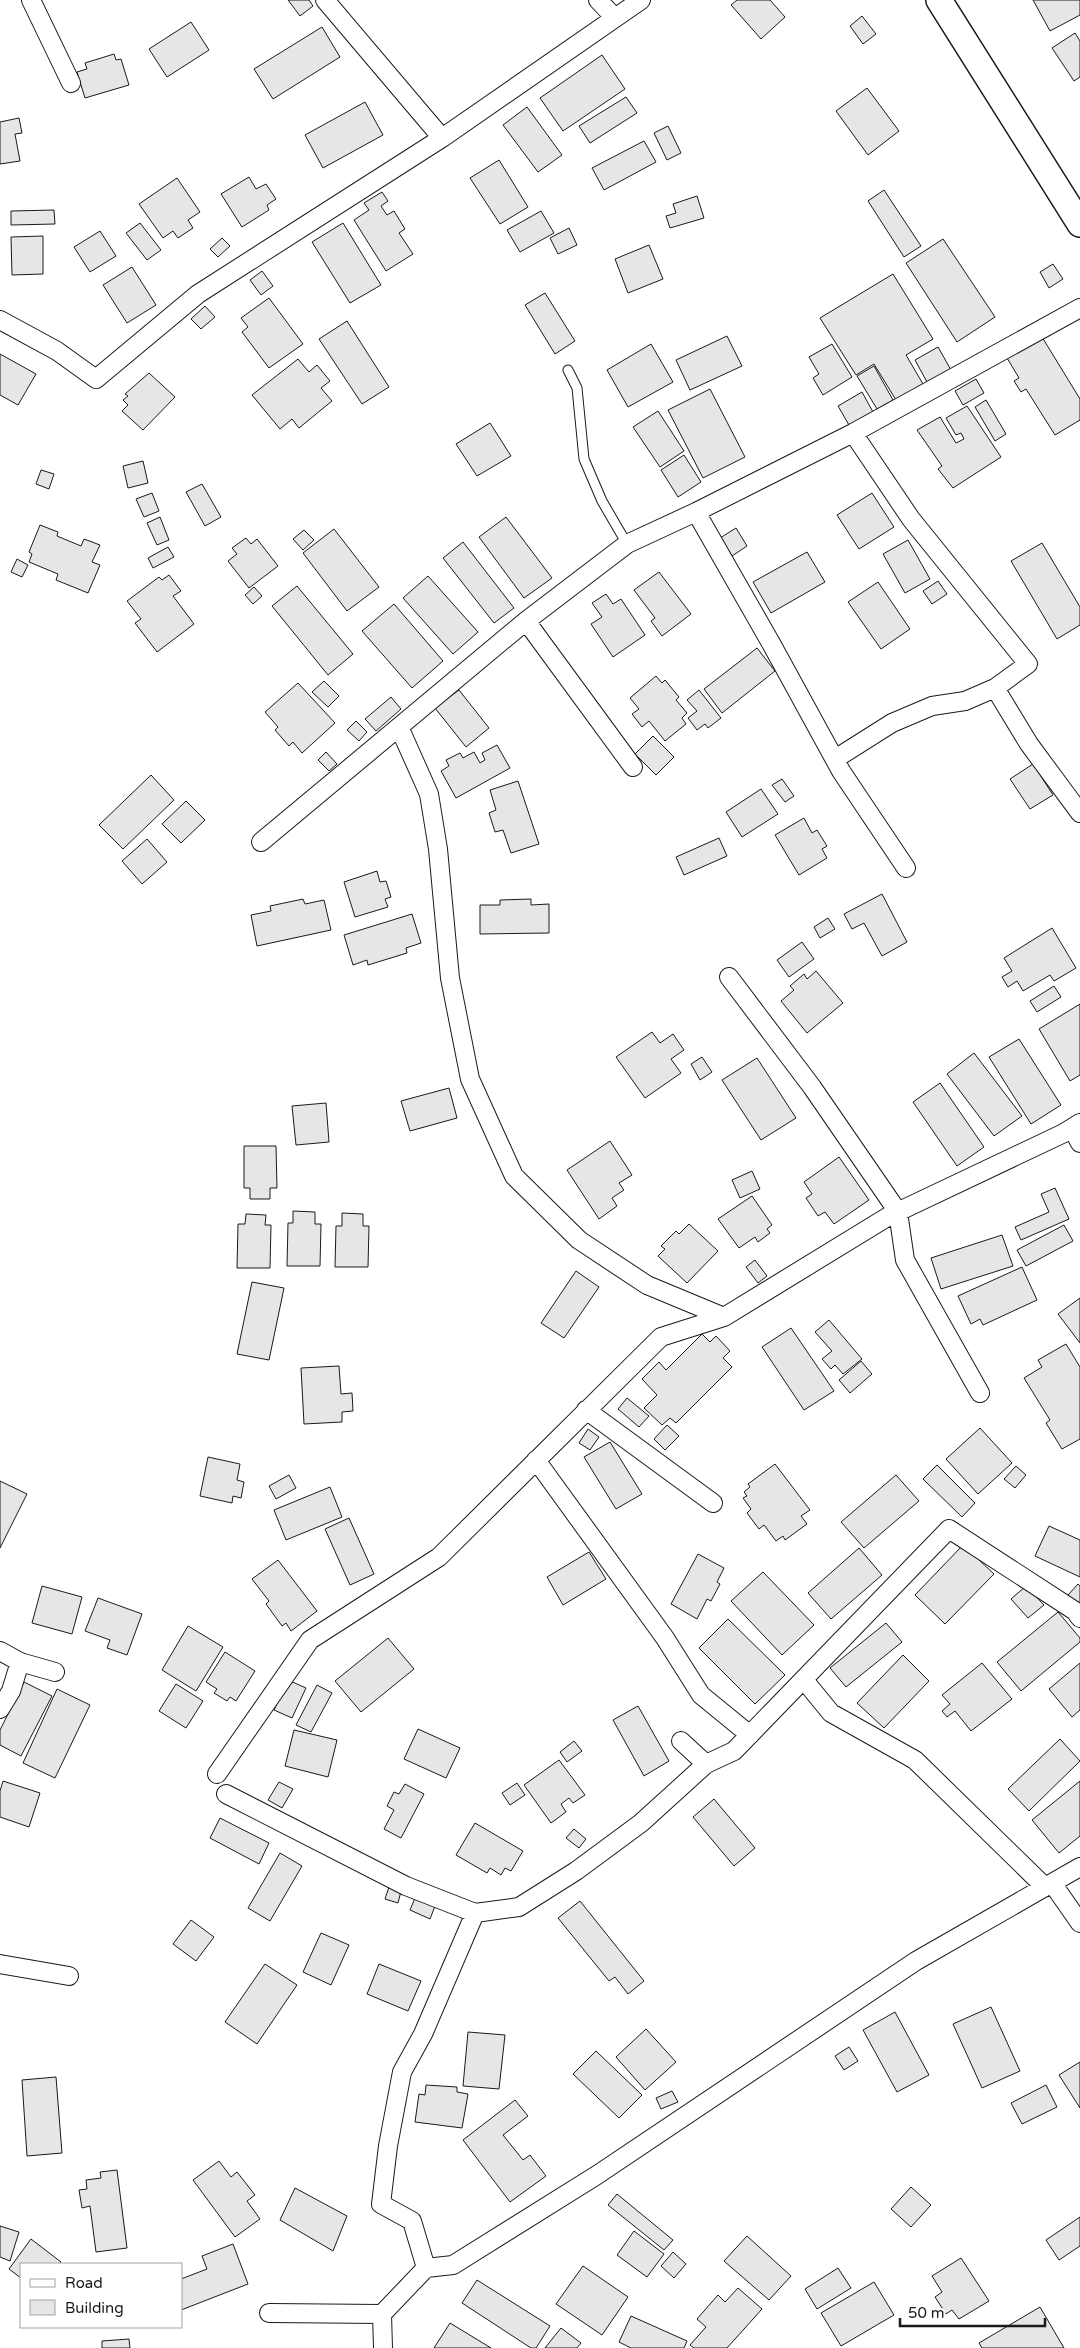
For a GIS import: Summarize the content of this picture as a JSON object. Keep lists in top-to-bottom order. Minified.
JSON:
{"legend":["Road","Building"],"scale_bar":"50 m"}
